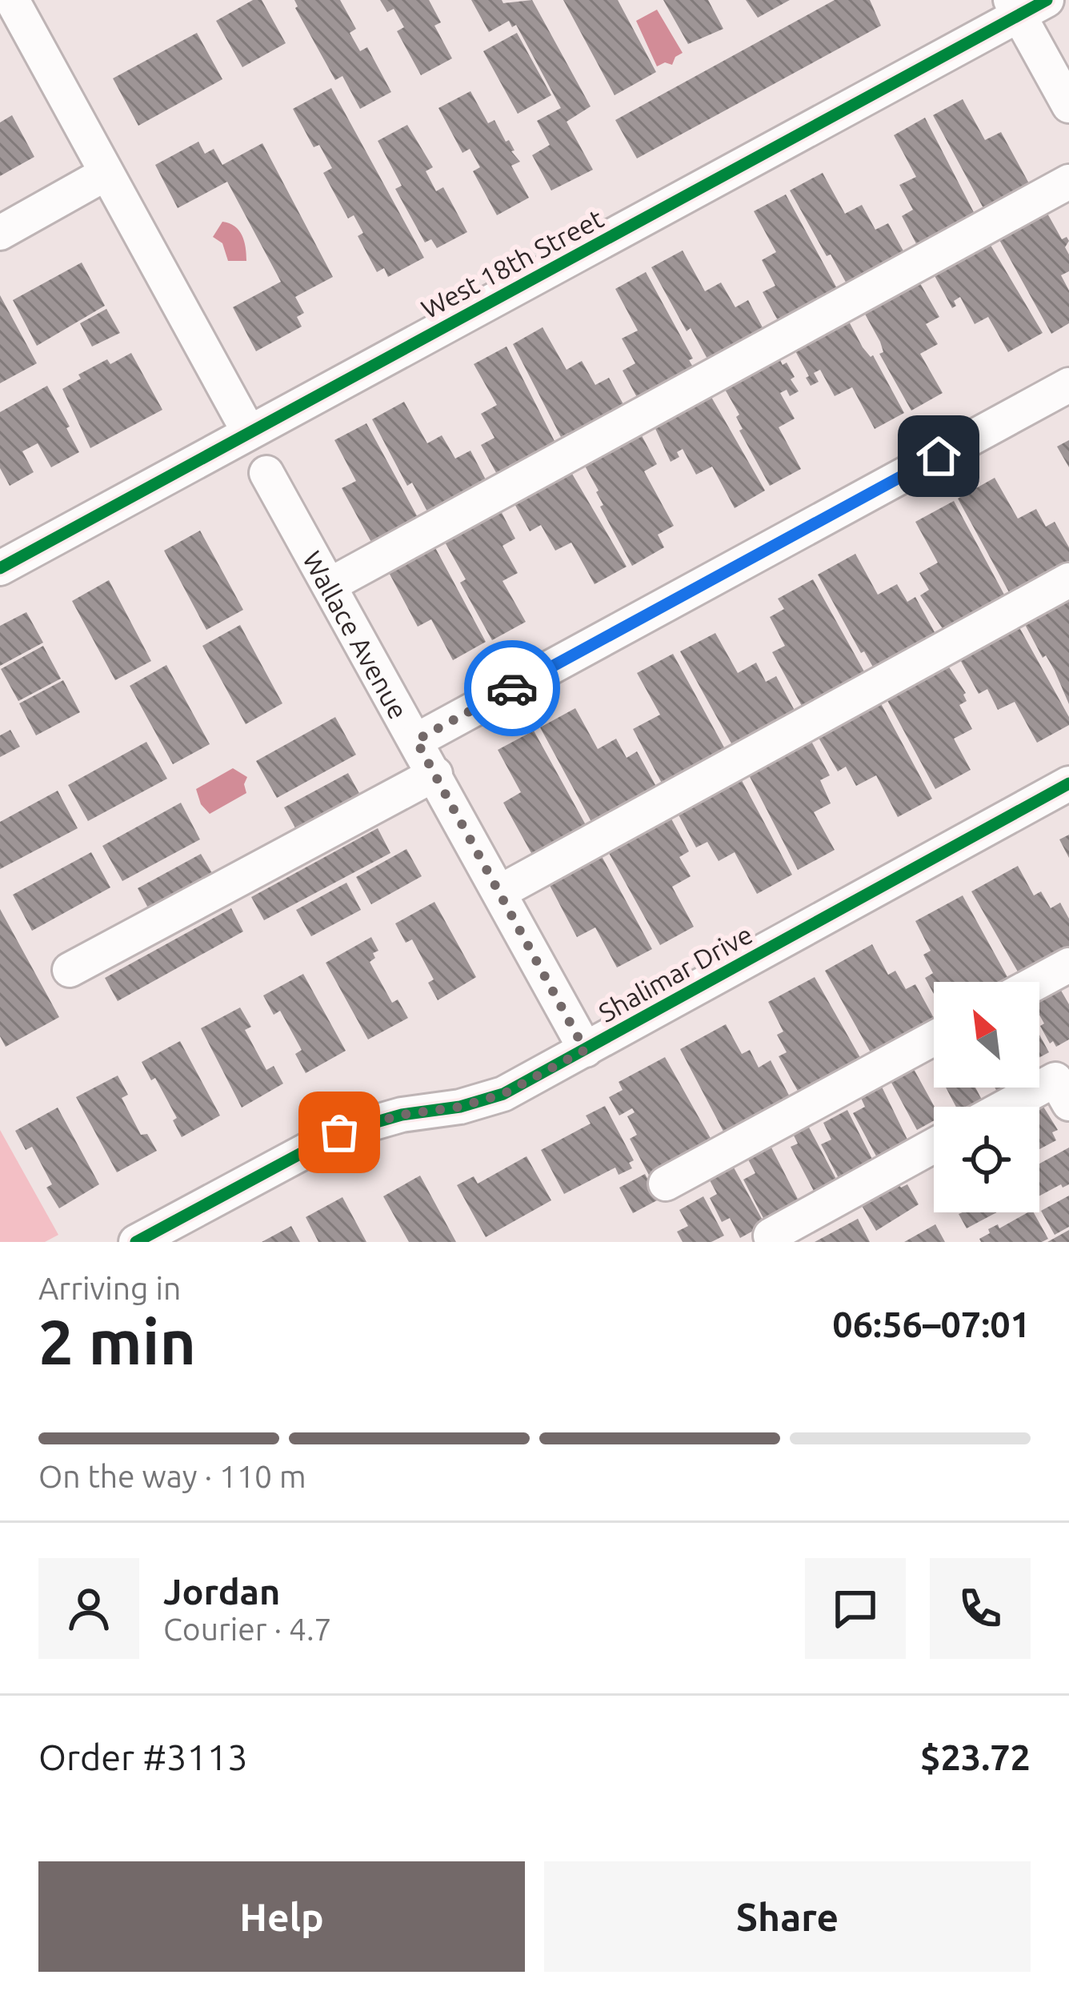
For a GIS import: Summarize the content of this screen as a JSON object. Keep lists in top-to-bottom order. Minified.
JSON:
{"streets":{"street":["West 18th Street","Wallace Avenue","Shalimar Drive"]},"crossings":[["Wallace Avenue","Shalimar Drive"]],"north":"top left","page":{"heading":["2 min","Arriving in","06:56–07:01"],"panel":["Jordan","Courier · 4.7","Order #3113","$23.72"],"bar":"On the way · 110 m","buttons":["Help","Share"]}}
